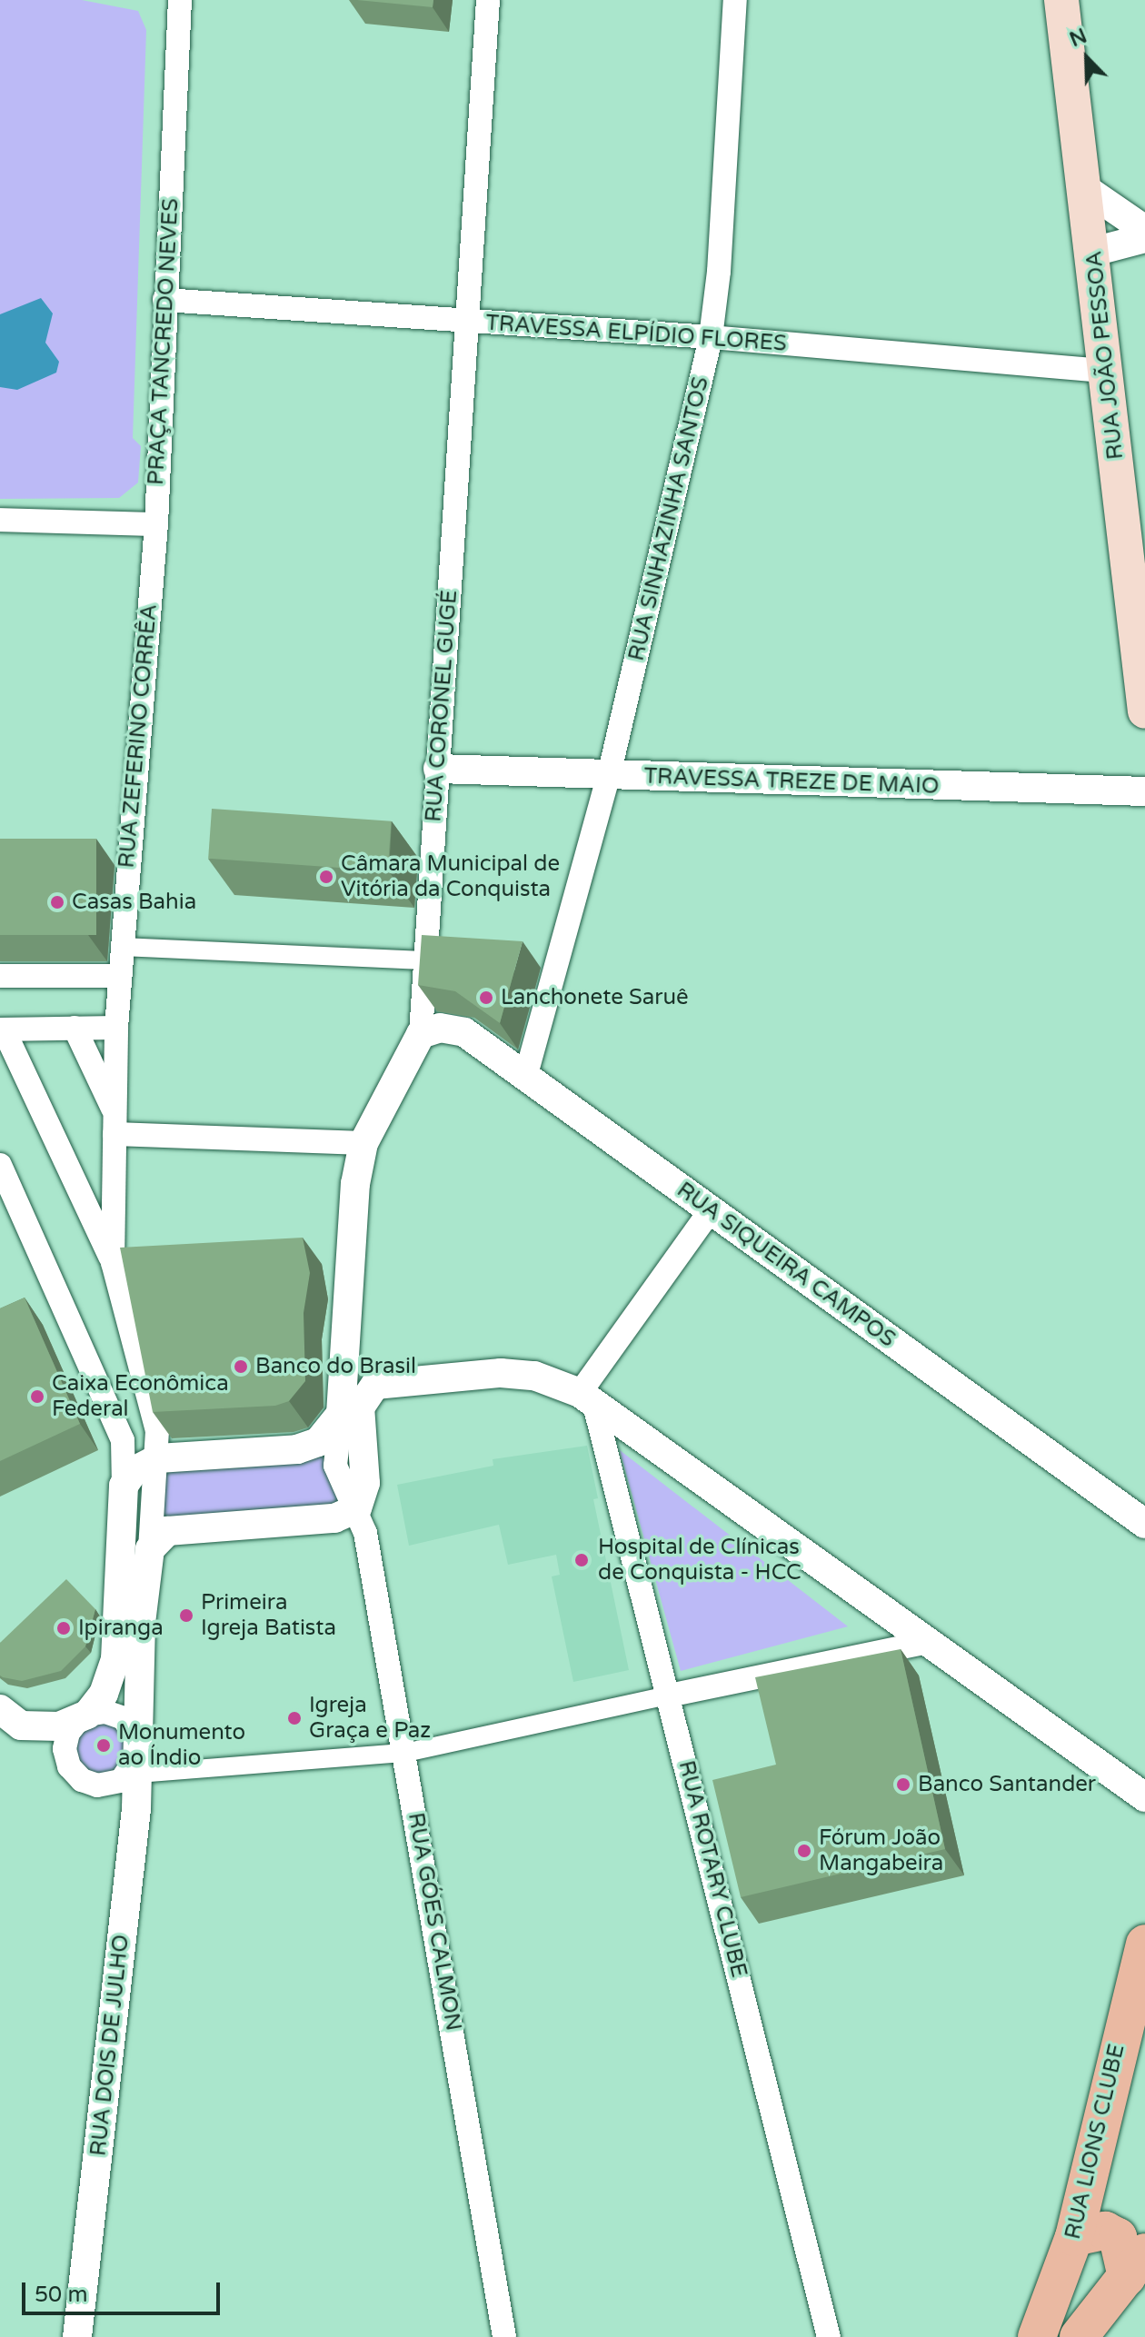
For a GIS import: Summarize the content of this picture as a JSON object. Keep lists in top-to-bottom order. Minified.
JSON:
{"streets":{"main road":["RUA JOÃO PESSOA","RUA LIONS CLUBE"],"street":["TRAVESSA ELPÍDIO FLORES","PRAÇA TANCREDO NEVES","RUA SINHAZINHA SANTOS","RUA CORONEL GUGÉ","RUA ZEFERINO CORRÊA","TRAVESSA TREZE DE MAIO","RUA SIQUEIRA CAMPOS","RUA ROTARY CLUBE","RUA GÓES CALMON","RUA DOIS DE JULHO"]},"crossings":[["TRAVESSA ELPÍDIO FLORES","PRAÇA TANCREDO NEVES"],["TRAVESSA ELPÍDIO FLORES","RUA JOÃO PESSOA"],["TRAVESSA ELPÍDIO FLORES","RUA SINHAZINHA SANTOS"],["TRAVESSA ELPÍDIO FLORES","RUA CORONEL GUGÉ"],["PRAÇA TANCREDO NEVES","RUA ZEFERINO CORRÊA"],["RUA SINHAZINHA SANTOS","TRAVESSA TREZE DE MAIO"],["RUA SINHAZINHA SANTOS","RUA SIQUEIRA CAMPOS"],["RUA CORONEL GUGÉ","TRAVESSA TREZE DE MAIO"],["RUA CORONEL GUGÉ","RUA SIQUEIRA CAMPOS"],["RUA CORONEL GUGÉ","RUA GÓES CALMON"]],"places":["Câmara Municipal de Vitória da Conquista","Casas Bahia","Lanchonete Saruê","Banco do Brasil","Caixa Econômica Federal","Hospital de Clínicas de Conquista - HCC","Primeira Igreja Batista","Ipiranga","Igreja Graça e Paz","Monumento ao Índio","Banco Santander","Fórum João Mangabeira"],"scale_bar":"50 m","north":"top left"}
